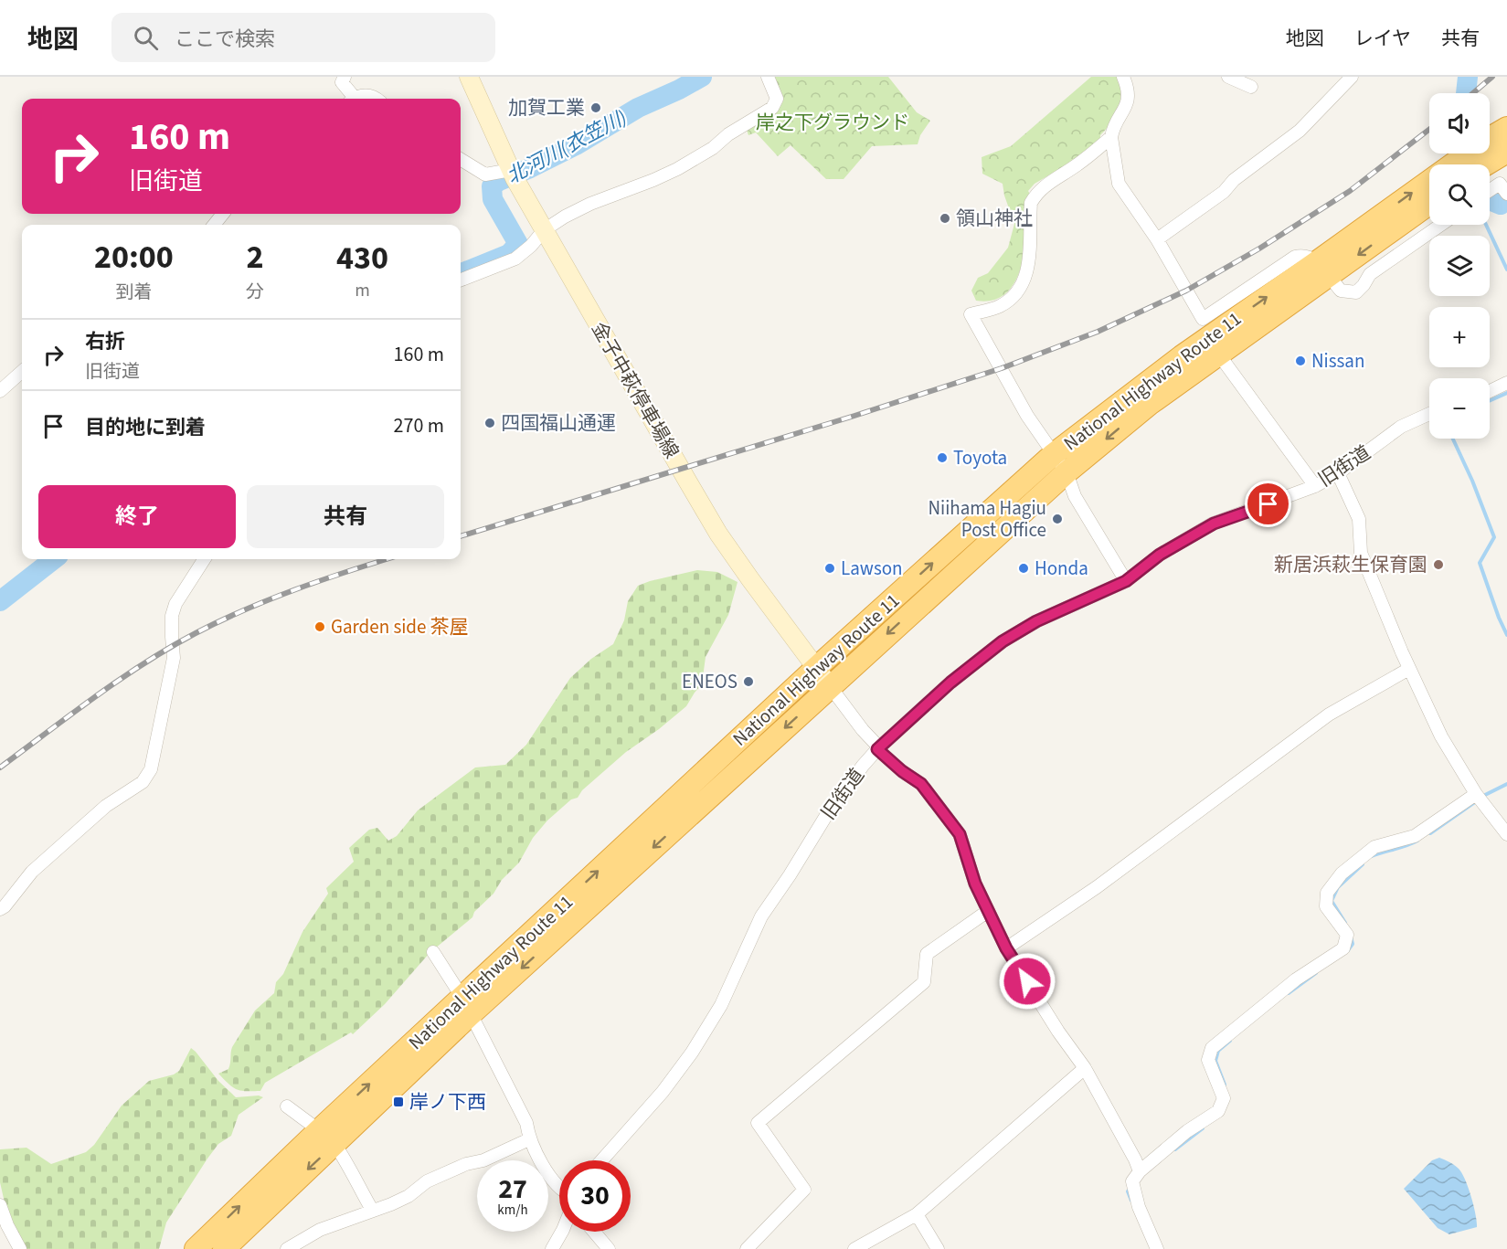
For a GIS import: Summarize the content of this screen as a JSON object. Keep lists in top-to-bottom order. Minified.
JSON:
{"streets":{"highway":["National Highway Route 11"],"main road":["金子中萩停車場線"],"street":["旧街道"]},"crossings":[["National Highway Route 11","金子中萩停車場線"]],"water":["北河川(衣笠川)"],"parks":["岸之下グラウンド"],"places":{"other":["加賀工業","領山神社","Nissan","四国福山通運","Toyota","Niihama Hagiu Post Office","新居浜萩生保育園","Lawson","Honda","Garden side 茶屋","ENEOS"],"transit":["岸ノ下西"]},"page":{"header":"地図","search":"ここで検索","nav":["地図","レイヤ","共有"],"map_buttons":["+","−"],"turn":["160 m","旧街道"],"eta":["20:00","到着","2","分","430","m"],"list":[{"name":"右折","note":"旧街道","value":"160 m"},{"name":"目的地に到着","value":"270 m"}],"buttons":["終了","共有"],"speed":"27 km/h","limit":"30"}}
